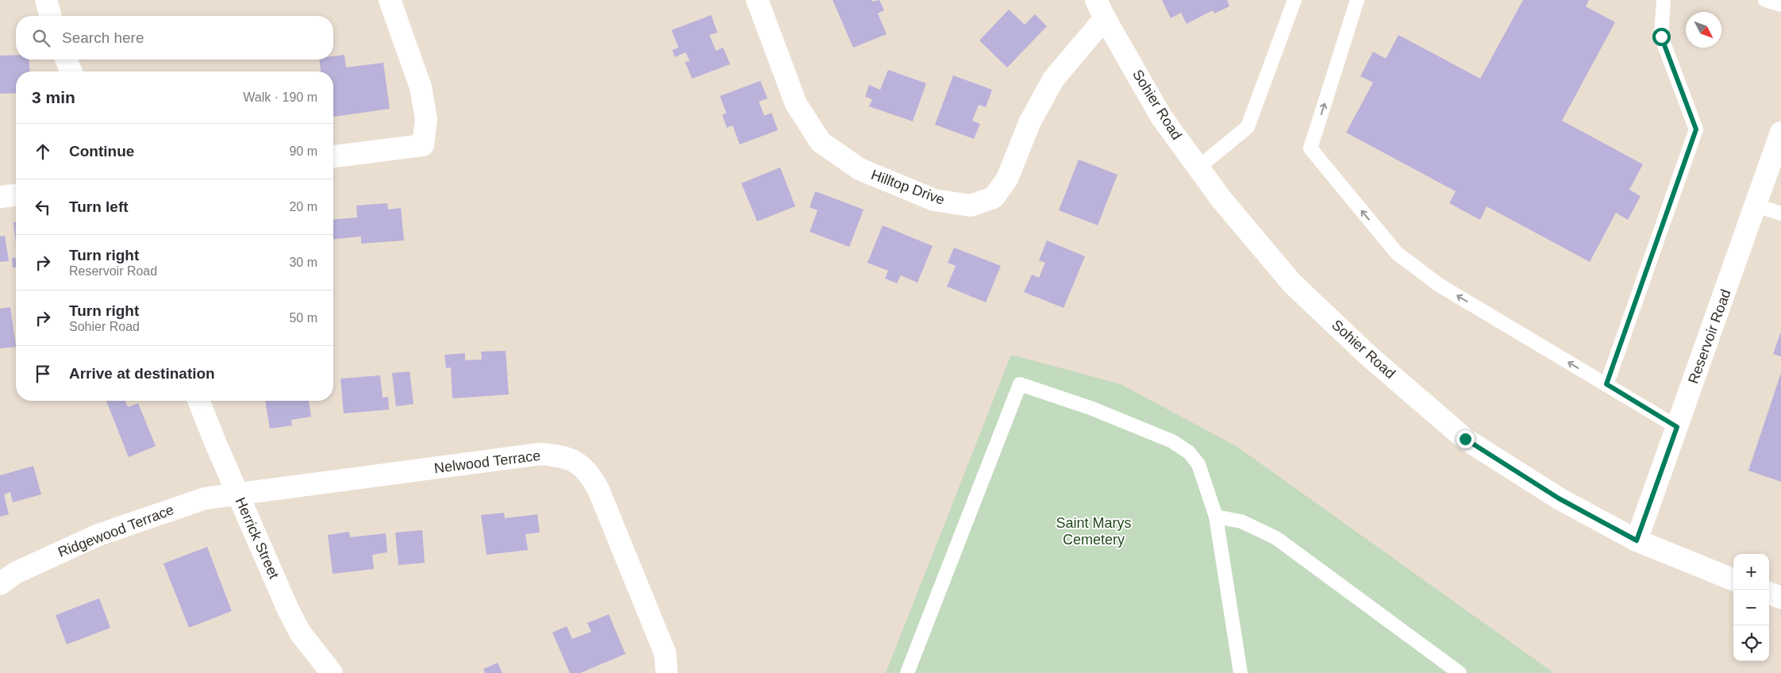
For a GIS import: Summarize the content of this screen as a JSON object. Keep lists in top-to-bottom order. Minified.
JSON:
{"streets":{"street":["Sohier Road","Hilltop Drive","Reservoir Road","Nelwood Terrace","Ridgewood Terrace","Herrick Street"]},"crossings":[["Sohier Road","Hilltop Drive"],["Sohier Road","Reservoir Road"],["Nelwood Terrace","Ridgewood Terrace"],["Nelwood Terrace","Herrick Street"],["Ridgewood Terrace","Herrick Street"]],"parks":["Saint Marys Cemetery"],"north":"bottom right","page":{"search":"Search here","heading":["3 min","Walk · 190 m"],"list":[["Continue","90 m"],["Turn left","20 m"],["Turn right","Reservoir Road","30 m"],["Turn right","Sohier Road","50 m"],"Arrive at destination"],"map_buttons":["+","−"]}}
